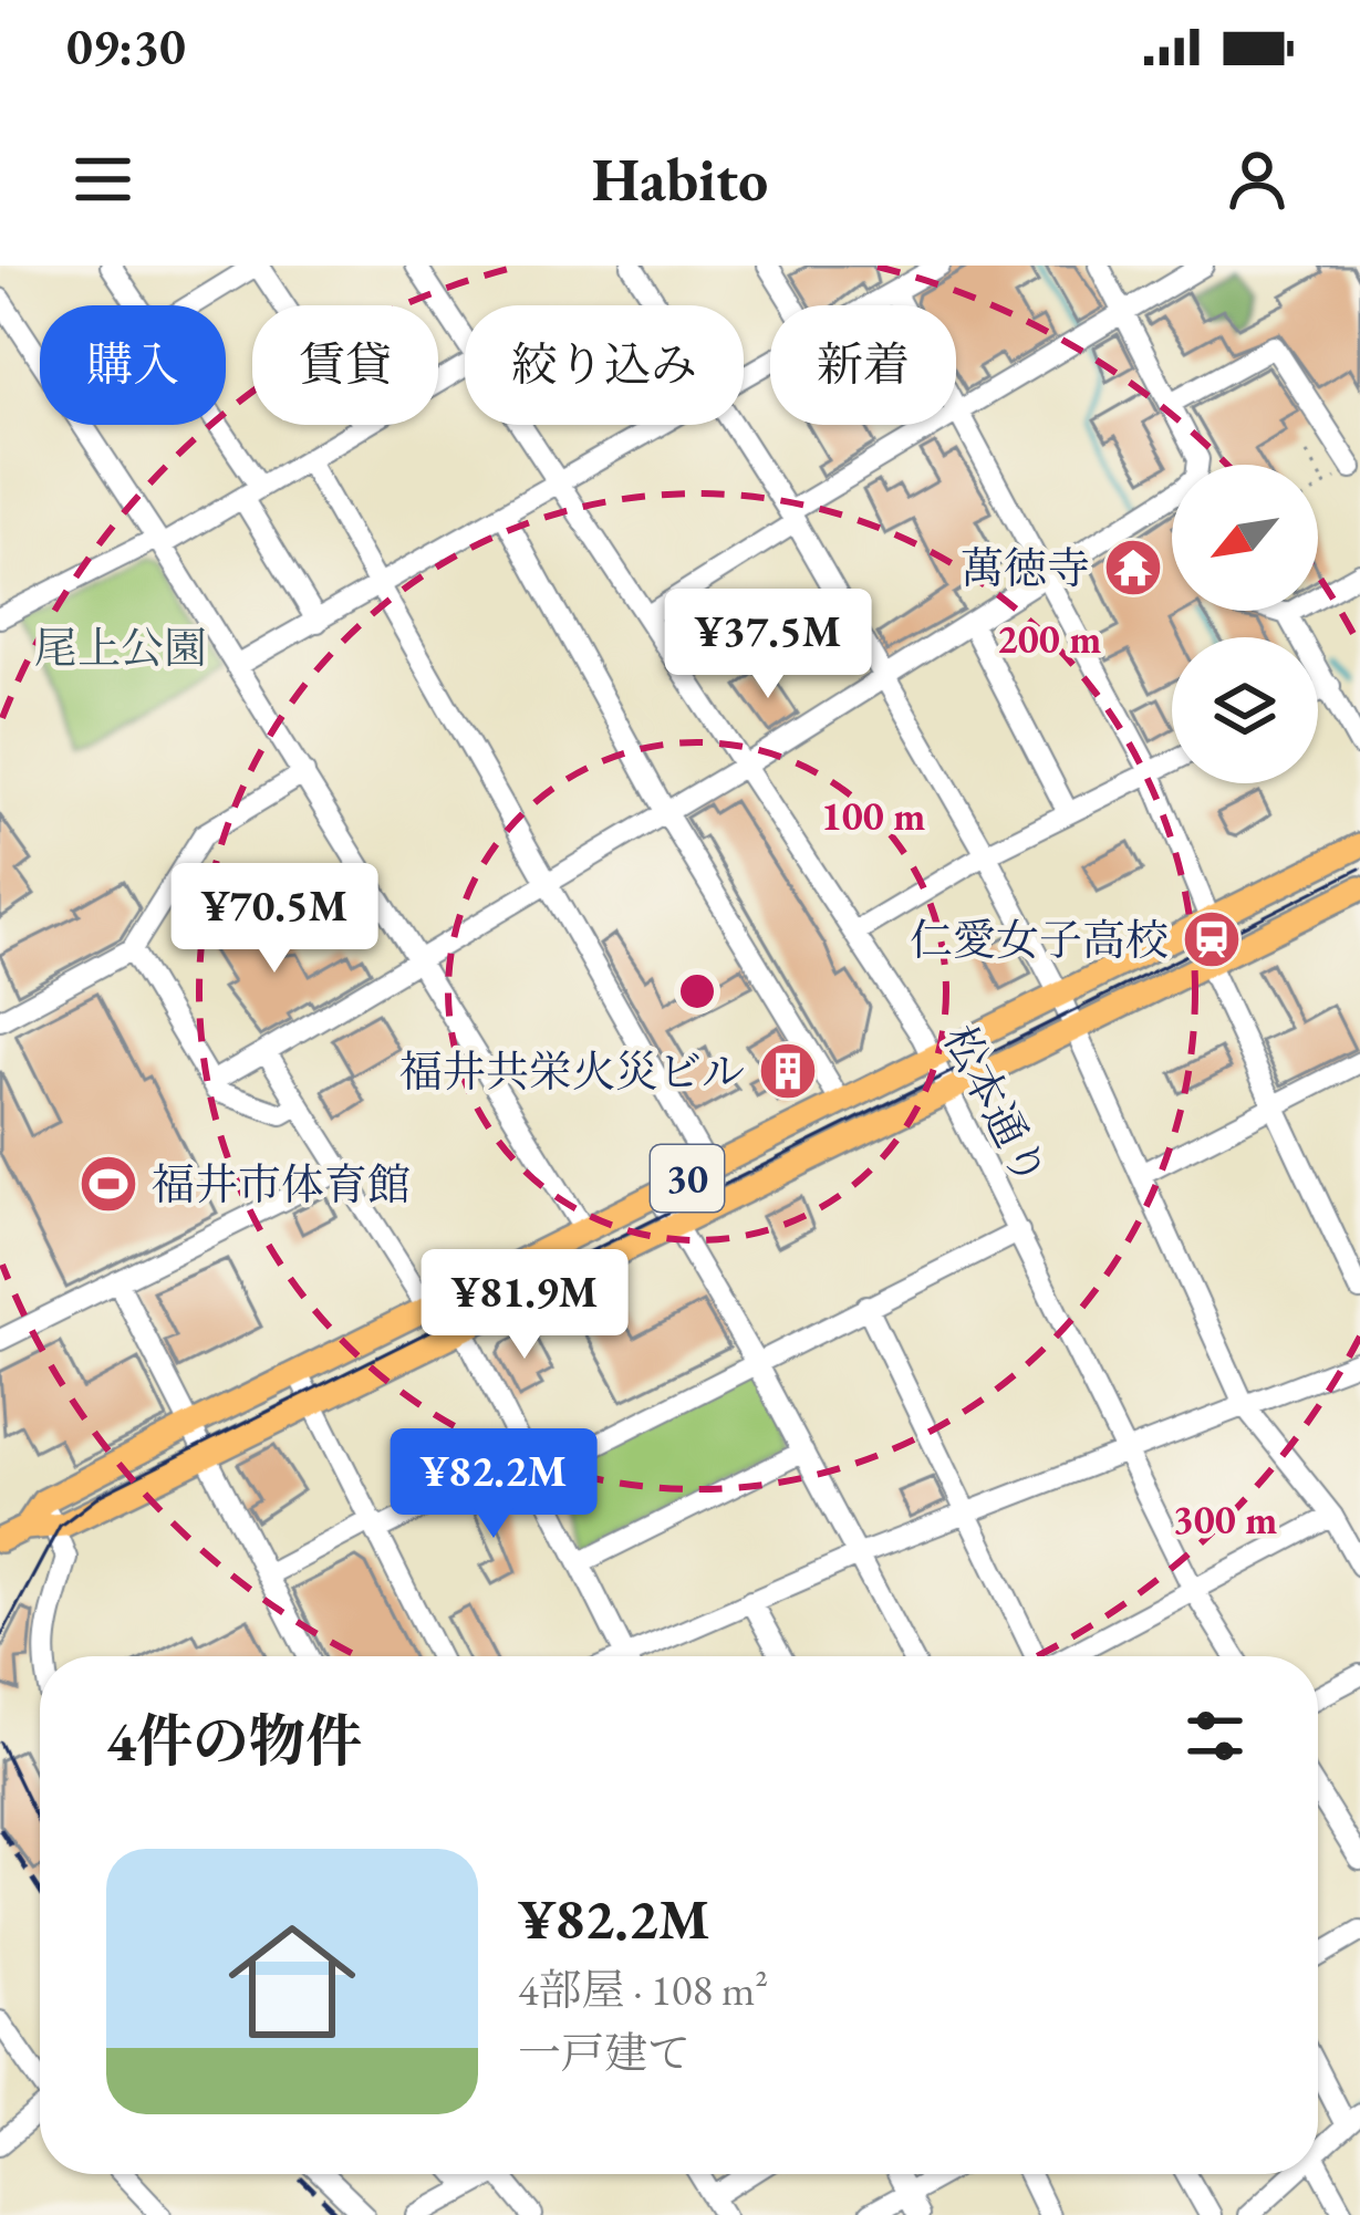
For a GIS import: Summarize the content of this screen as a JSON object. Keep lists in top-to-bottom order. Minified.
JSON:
{"streets":{"main road":["30"],"street":["松本通り"]},"crossings":[["松本通り","30"]],"parks":["尾上公園"],"places":{"temple":["萬徳寺"],"station":["仁愛女子高校"],"building":["福井共栄火災ビル"],"sports":["福井市体育館"]},"north":"bottom left","page":{"status":"09:30","header":"Habito","chip":["購入","賃貸","絞り込み","新着"],"price":["¥37.5M","¥70.5M","¥81.9M","¥82.2M"],"heading":"4件の物件","list":[{"name":"¥82.2M","note":"4部屋 · 108 m² · 一戸建て"}]},"rings":["200 m","100 m","300 m"]}
